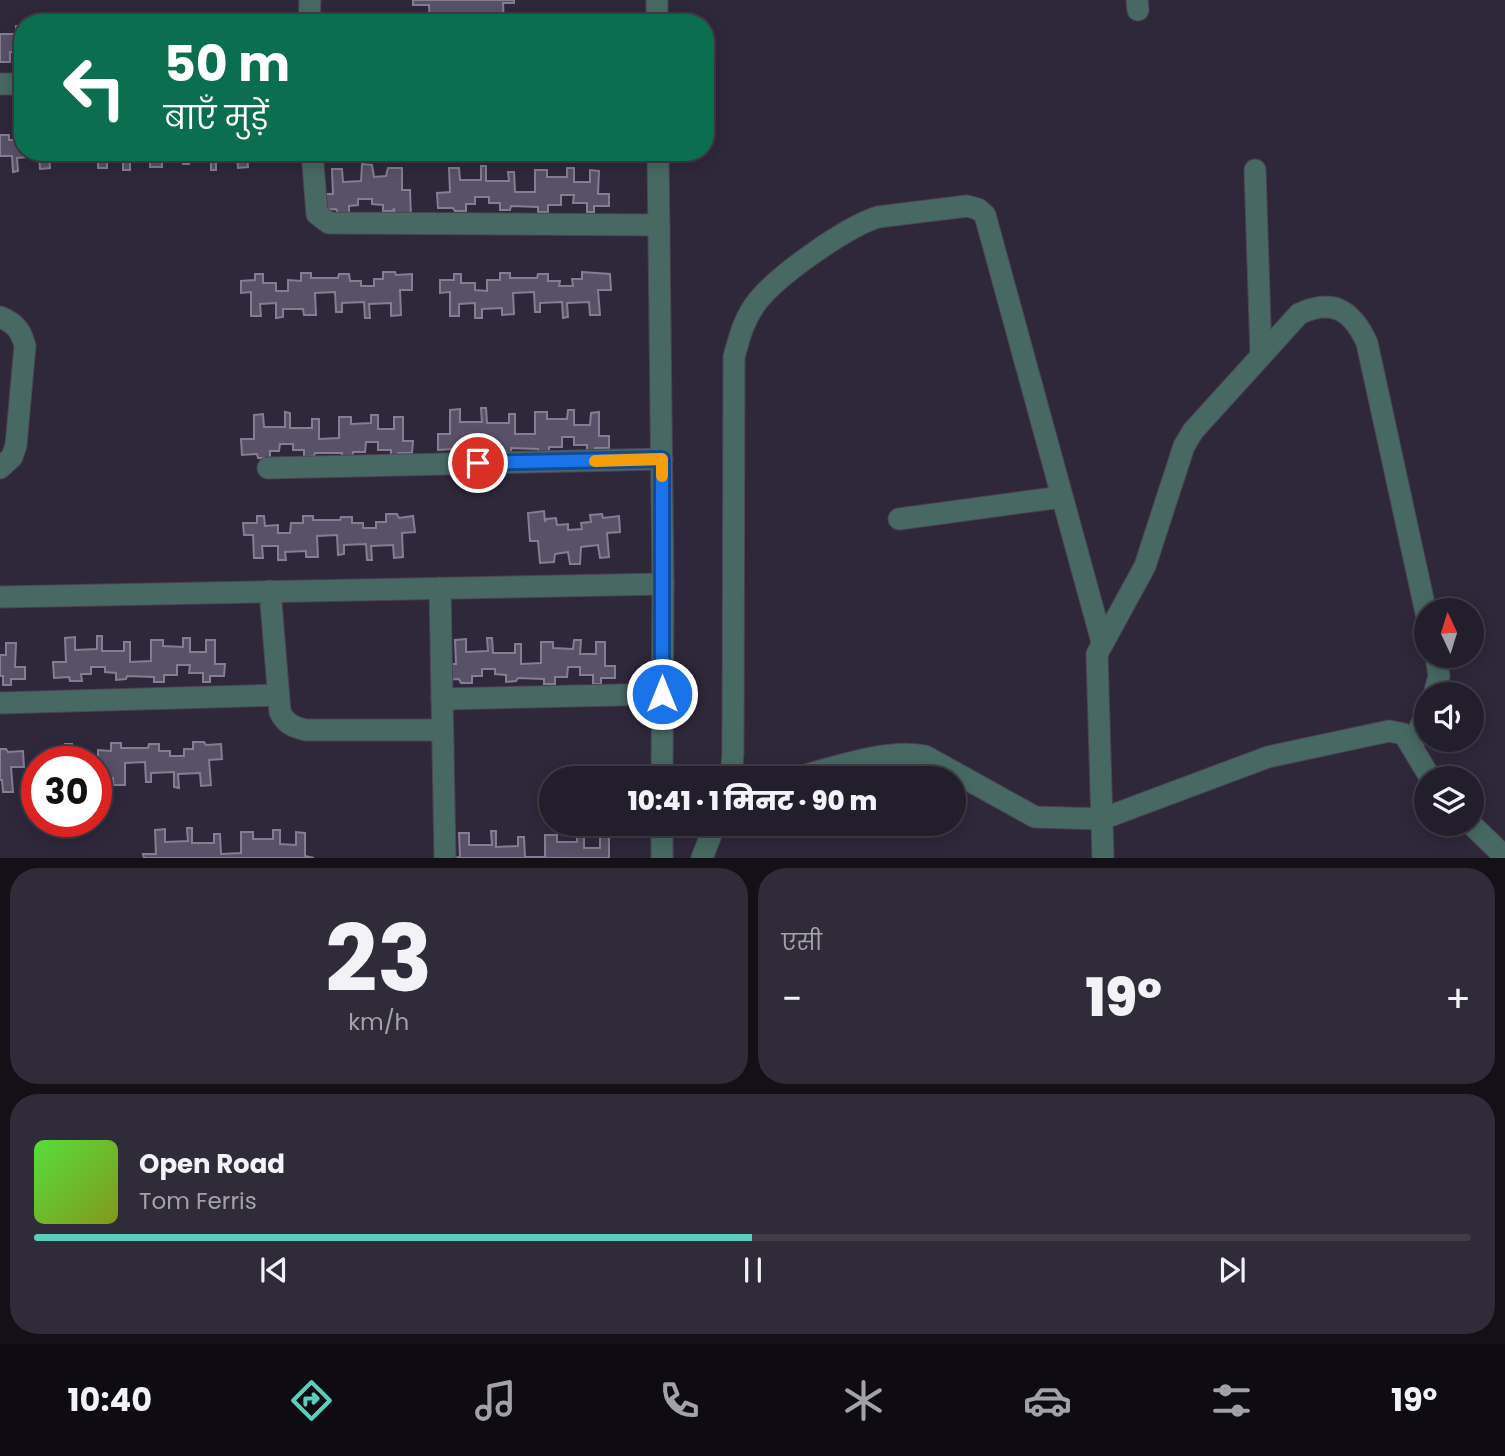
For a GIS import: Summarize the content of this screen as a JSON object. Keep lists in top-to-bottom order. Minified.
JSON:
{"north":"top","page":{"turn":["50 m","बाएँ मुड़ें"],"limit":"30","trip":"10:41 · 1 मिनट · 90 m","tile":[["23","km/h"],"एसी"],"heat":["−","19°","+"],"song":["Open Road","Tom Ferris"],"tabs":["10:40","19°"]}}
